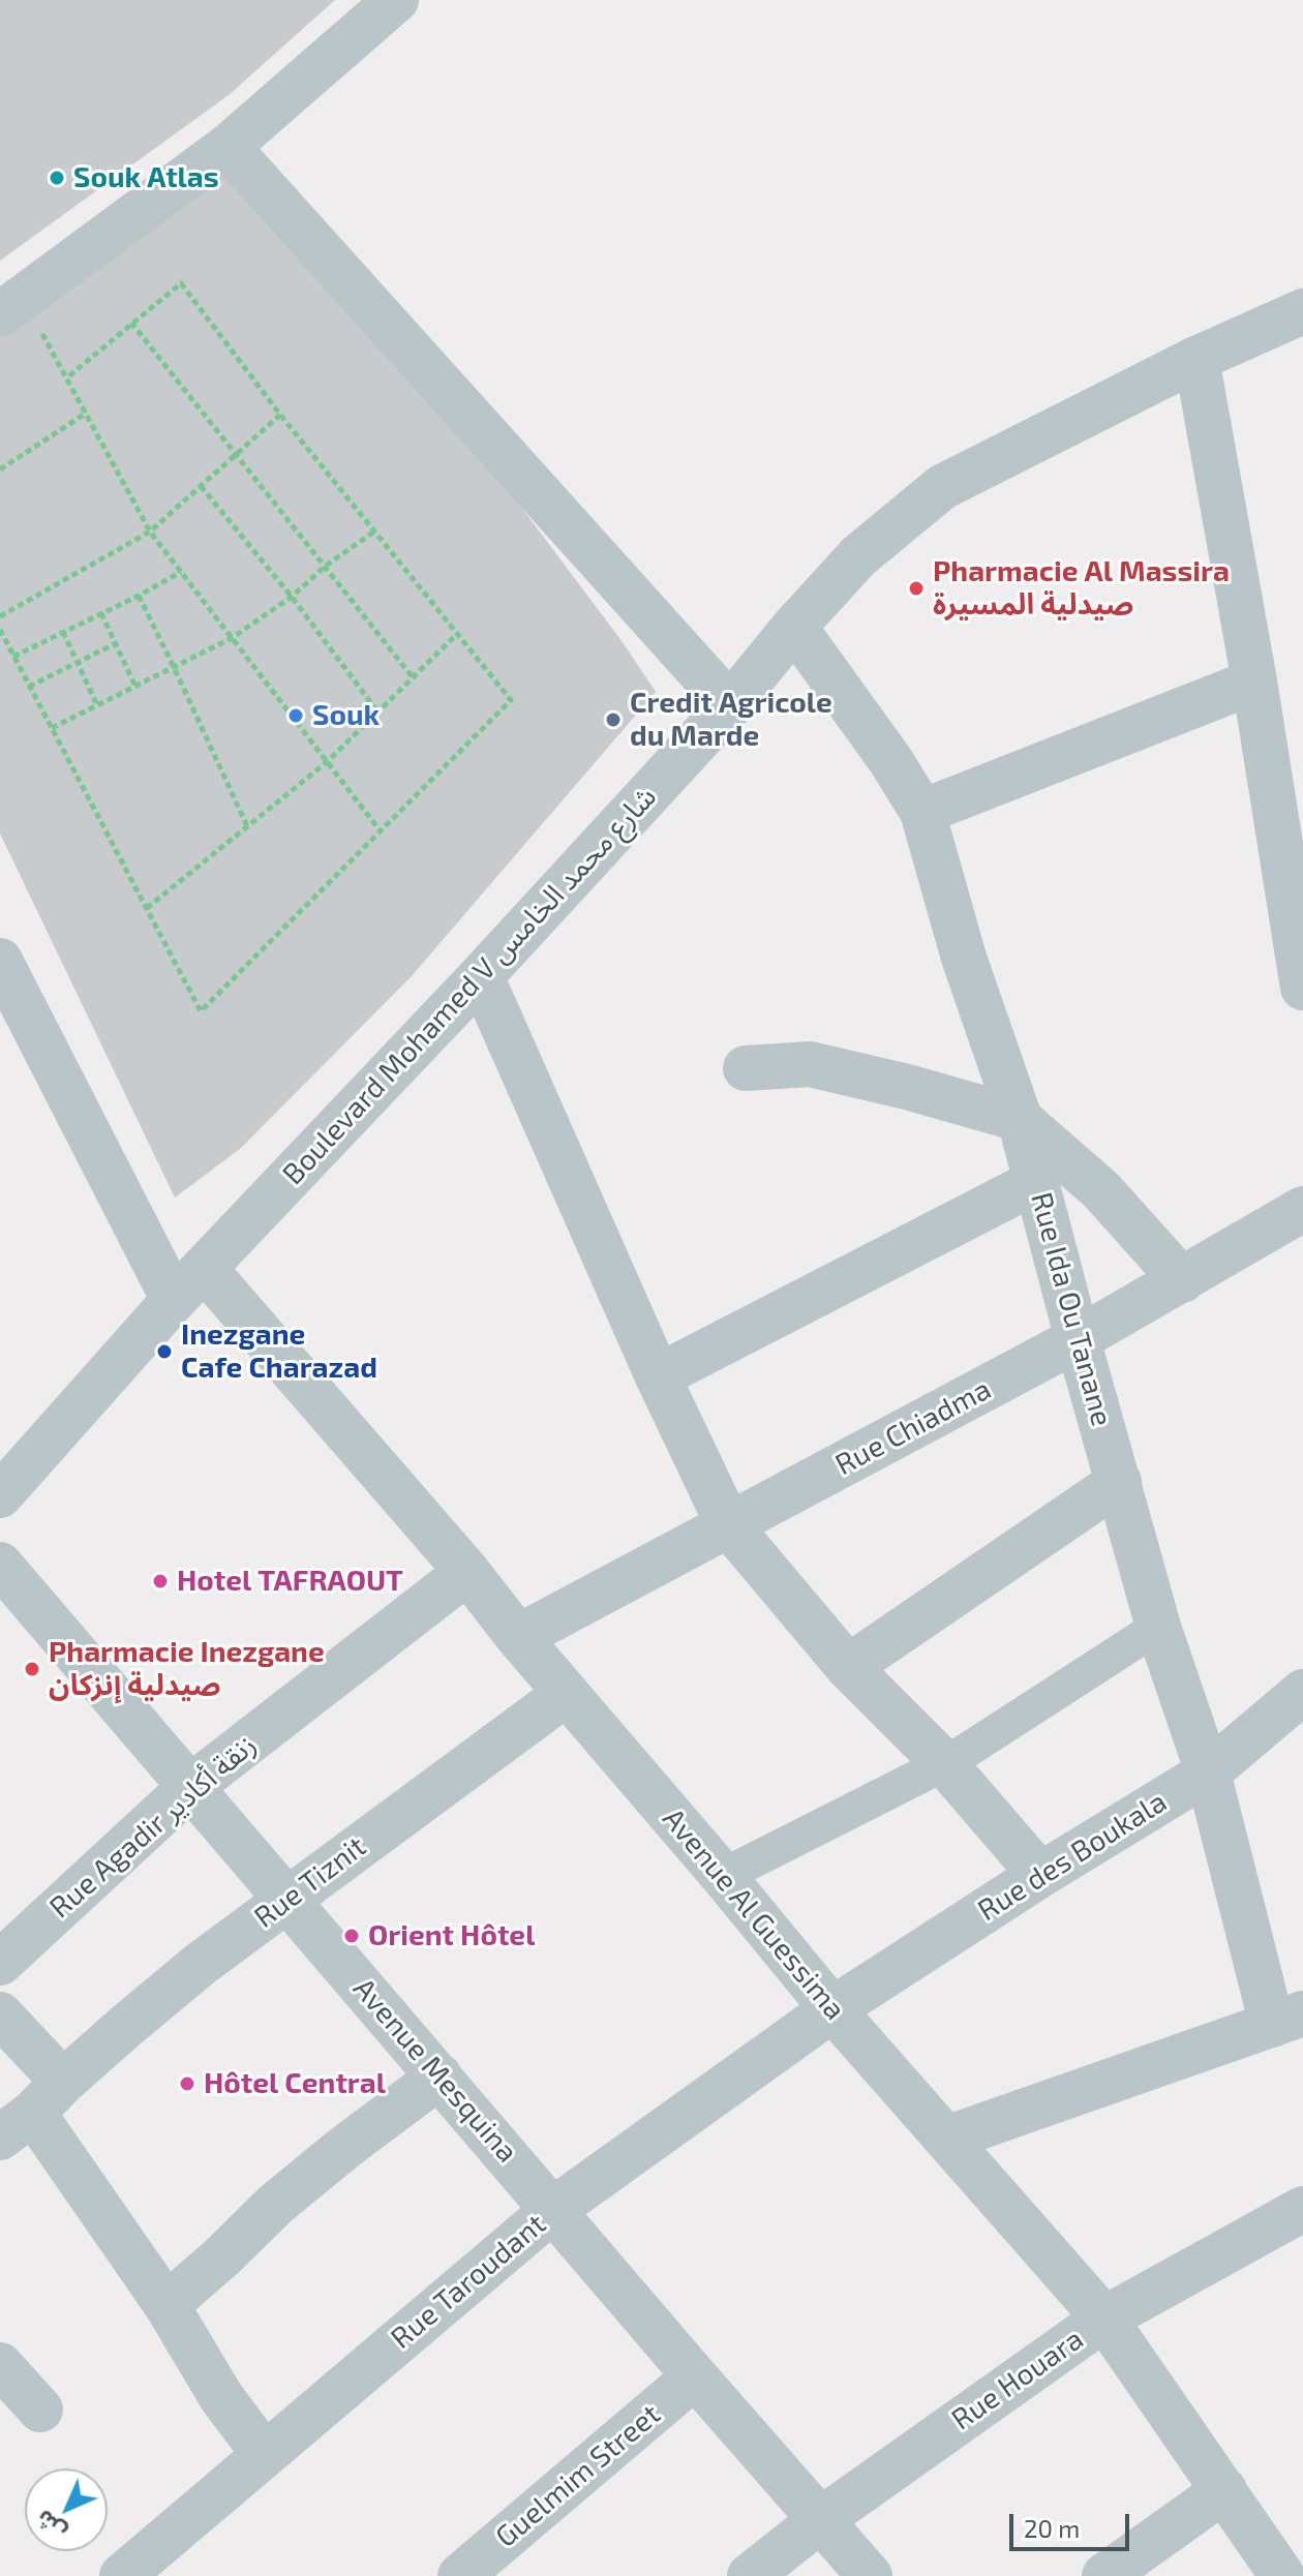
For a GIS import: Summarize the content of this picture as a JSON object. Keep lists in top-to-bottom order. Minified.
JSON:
{"streets":{"street":["Boulevard Mohamed V شارع محمد الخامس","Rue Ida Ou Tanane","Rue Chiadma","Rue Agadir زنقة أكادير","Rue des Boukala","Rue Tiznit","Avenue Al Guessima","Avenue Mesquina","Rue Taroudant","Rue Houara","Guelmim Street"]},"crossings":[["Boulevard Mohamed V شارع محمد الخامس","Rue Ida Ou Tanane"],["Boulevard Mohamed V شارع محمد الخامس","Avenue Al Guessima"],["Rue Ida Ou Tanane","Rue Chiadma"],["Rue Ida Ou Tanane","Rue des Boukala"],["Rue Chiadma","Avenue Al Guessima"],["Rue Agadir زنقة أكادير","Avenue Al Guessima"],["Rue Agadir زنقة أكادير","Avenue Mesquina"],["Rue des Boukala","Avenue Al Guessima"],["Rue des Boukala","Rue Taroudant"],["Rue Tiznit","Avenue Al Guessima"],["Rue Tiznit","Avenue Mesquina"],["Avenue Al Guessima","Rue Taroudant"],["Avenue Al Guessima","Rue Houara"],["Avenue Mesquina","Rue Taroudant"],["Avenue Mesquina","Rue Houara"],["Avenue Mesquina","Guelmim Street"]],"places":["Souk Atlas","Pharmacie Al Massira صيدلية المسيرة","Souk","Credit Agricole du Marde","Inezgane Cafe Charazad","Hotel TAFRAOUT","Pharmacie Inezgane صيدلية إنزكان","Orient Hôtel","Hôtel Central"],"scale_bar":"20 m","north":"bottom left"}
